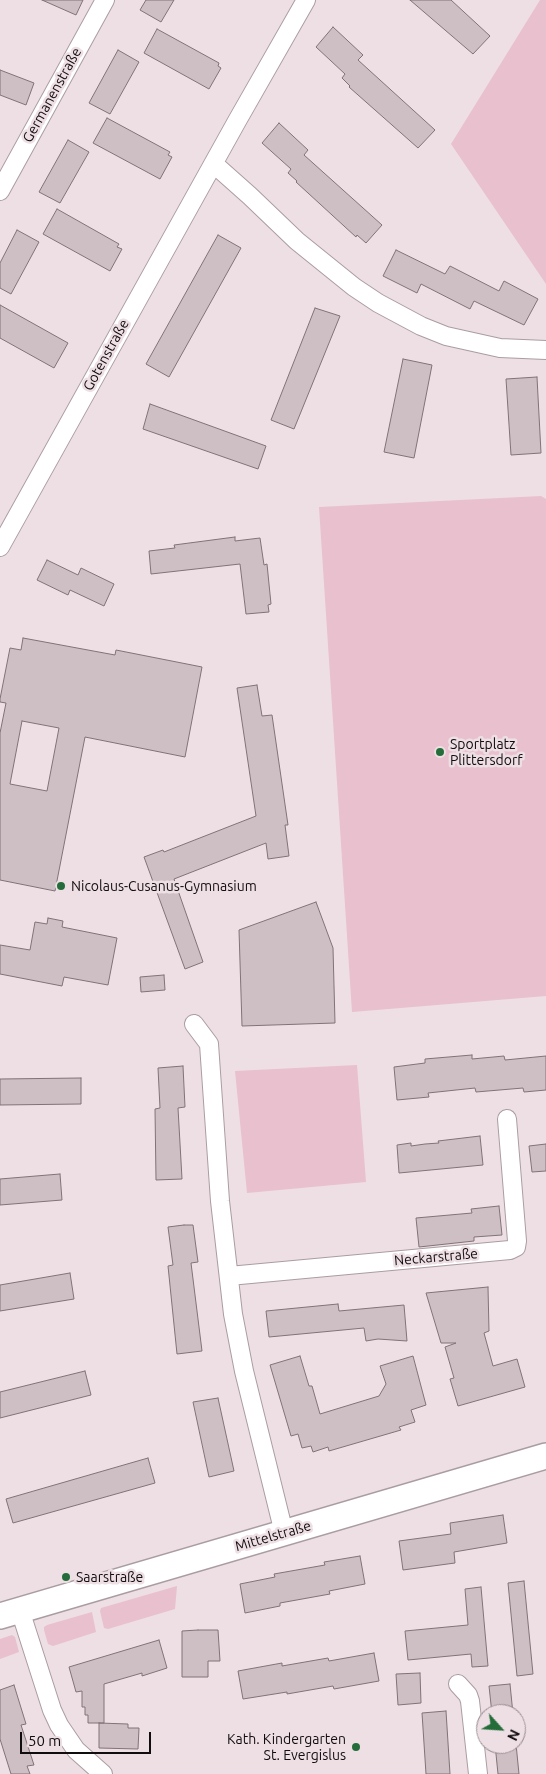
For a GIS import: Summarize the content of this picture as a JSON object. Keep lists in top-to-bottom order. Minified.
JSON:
{"streets":{"main road":["Mittelstraße"],"street":["Germanenstraße","Gotenstraße","Neckarstraße"]},"places":["Sportplatz Plittersdorf","Nicolaus-Cusanus-Gymnasium","Saarstraße","Kath. Kindergarten St. Evergislus"],"scale_bar":"50 m","north":"bottom right"}
